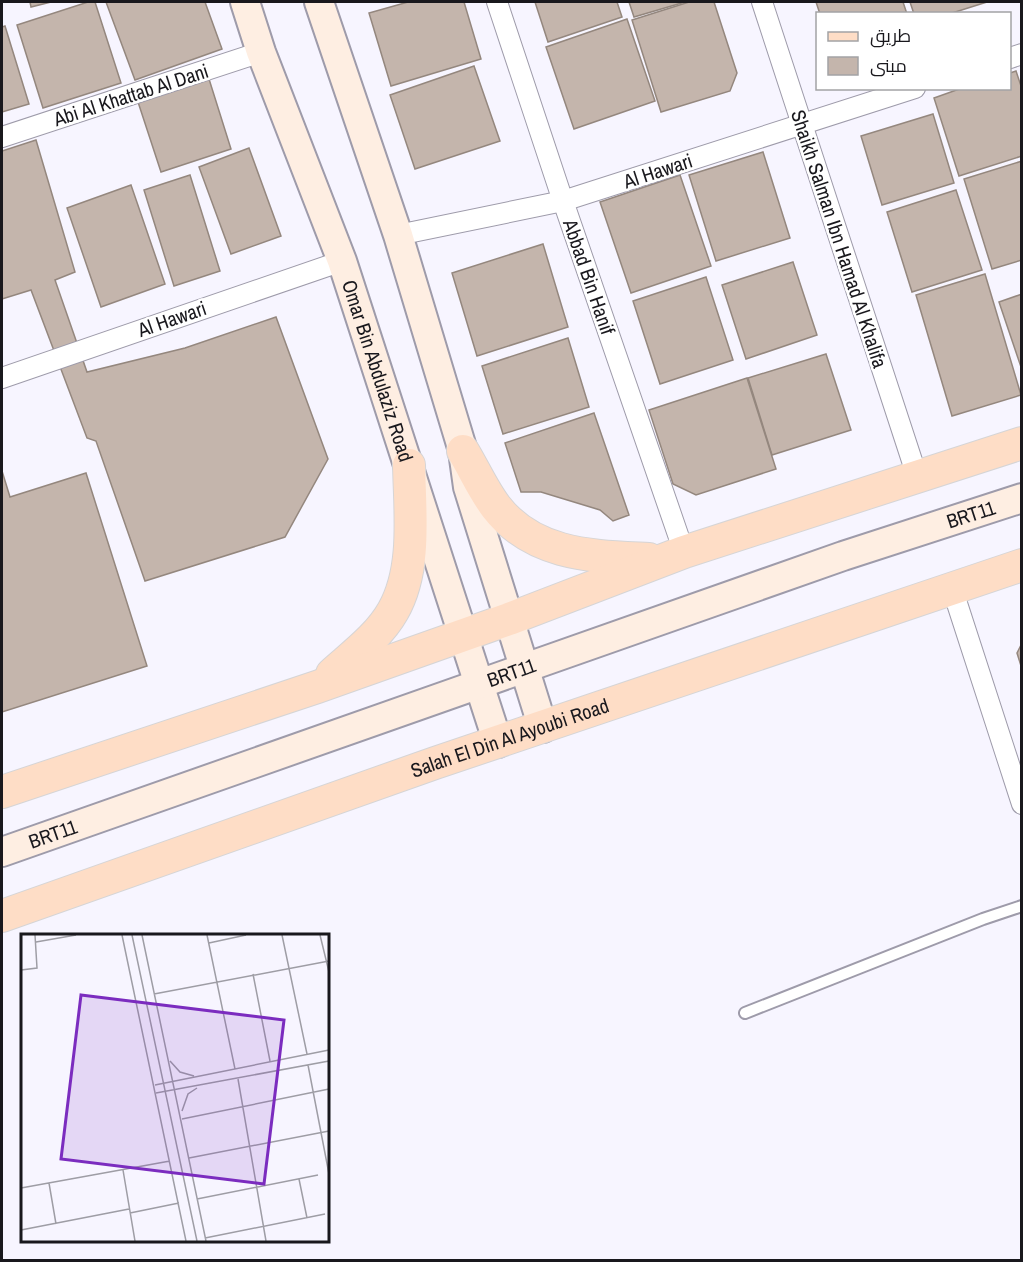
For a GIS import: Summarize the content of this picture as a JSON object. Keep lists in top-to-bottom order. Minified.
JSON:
{"streets":{"main road":["Omar Bin Abdulaziz Road","BRT11","Salah El Din Al Ayoubi Road"],"street":["Abi Al Khattab Al Dani","Al Hawari","Shaikh Salman Ibn Hamad Al Khalifa","Abbad Bin Hanif"]},"crossings":[["Abi Al Khattab Al Dani","Omar Bin Abdulaziz Road"],["Al Hawari","Shaikh Salman Ibn Hamad Al Khalifa"],["Al Hawari","Abbad Bin Hanif"],["Al Hawari","Omar Bin Abdulaziz Road"],["Omar Bin Abdulaziz Road","BRT11"],["Omar Bin Abdulaziz Road","Salah El Din Al Ayoubi Road"]],"legend":["طريق","مبنى"]}
